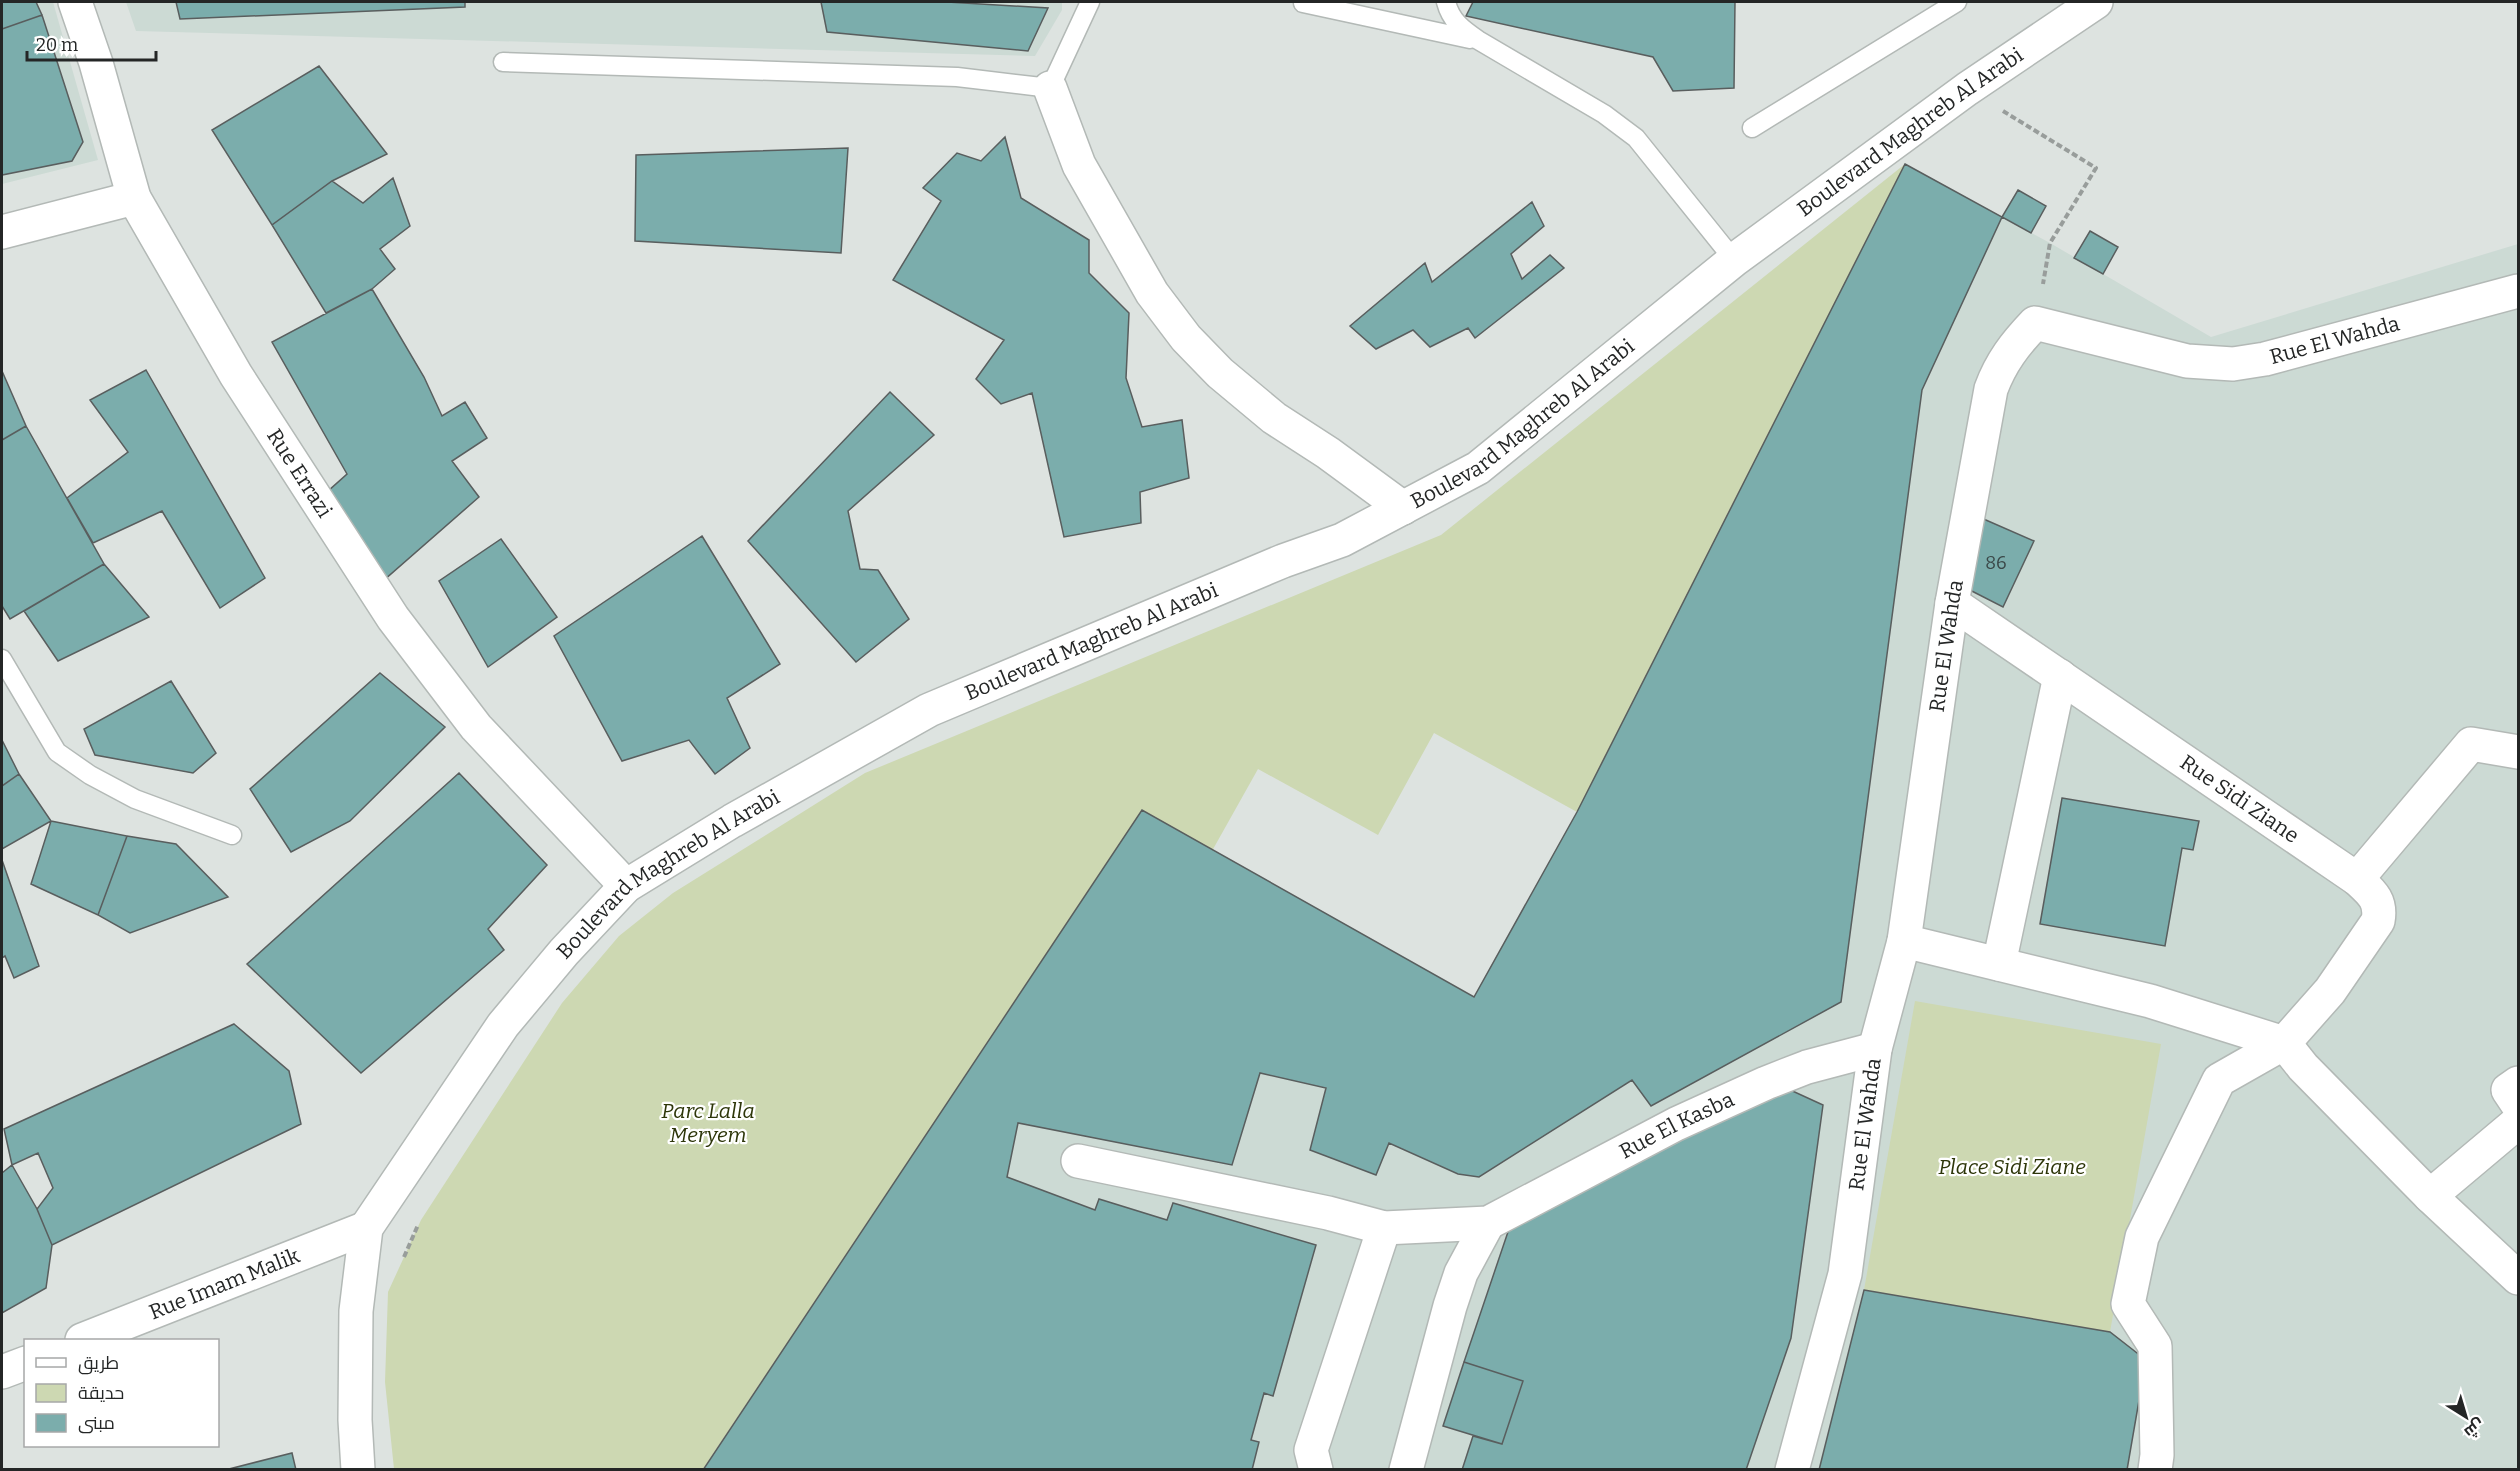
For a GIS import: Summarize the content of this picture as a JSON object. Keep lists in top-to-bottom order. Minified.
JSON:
{"streets":{"street":["Boulevard Maghreb Al Arabi","Rue El Wahda","Rue Errazi","Rue Sidi Ziane","Rue El Kasba","Rue Imam Malik"]},"crossings":[["Boulevard Maghreb Al Arabi","Rue Errazi"],["Boulevard Maghreb Al Arabi","Rue Imam Malik"],["Rue El Wahda","Rue Sidi Ziane"],["Rue El Wahda","Rue El Kasba"]],"parks":["Parc Lalla Meryem","Place Sidi Ziane"],"house_numbers":["86"],"legend":["طريق","حديقة","مبنى"],"scale_bar":"20 m","north":"bottom right"}
